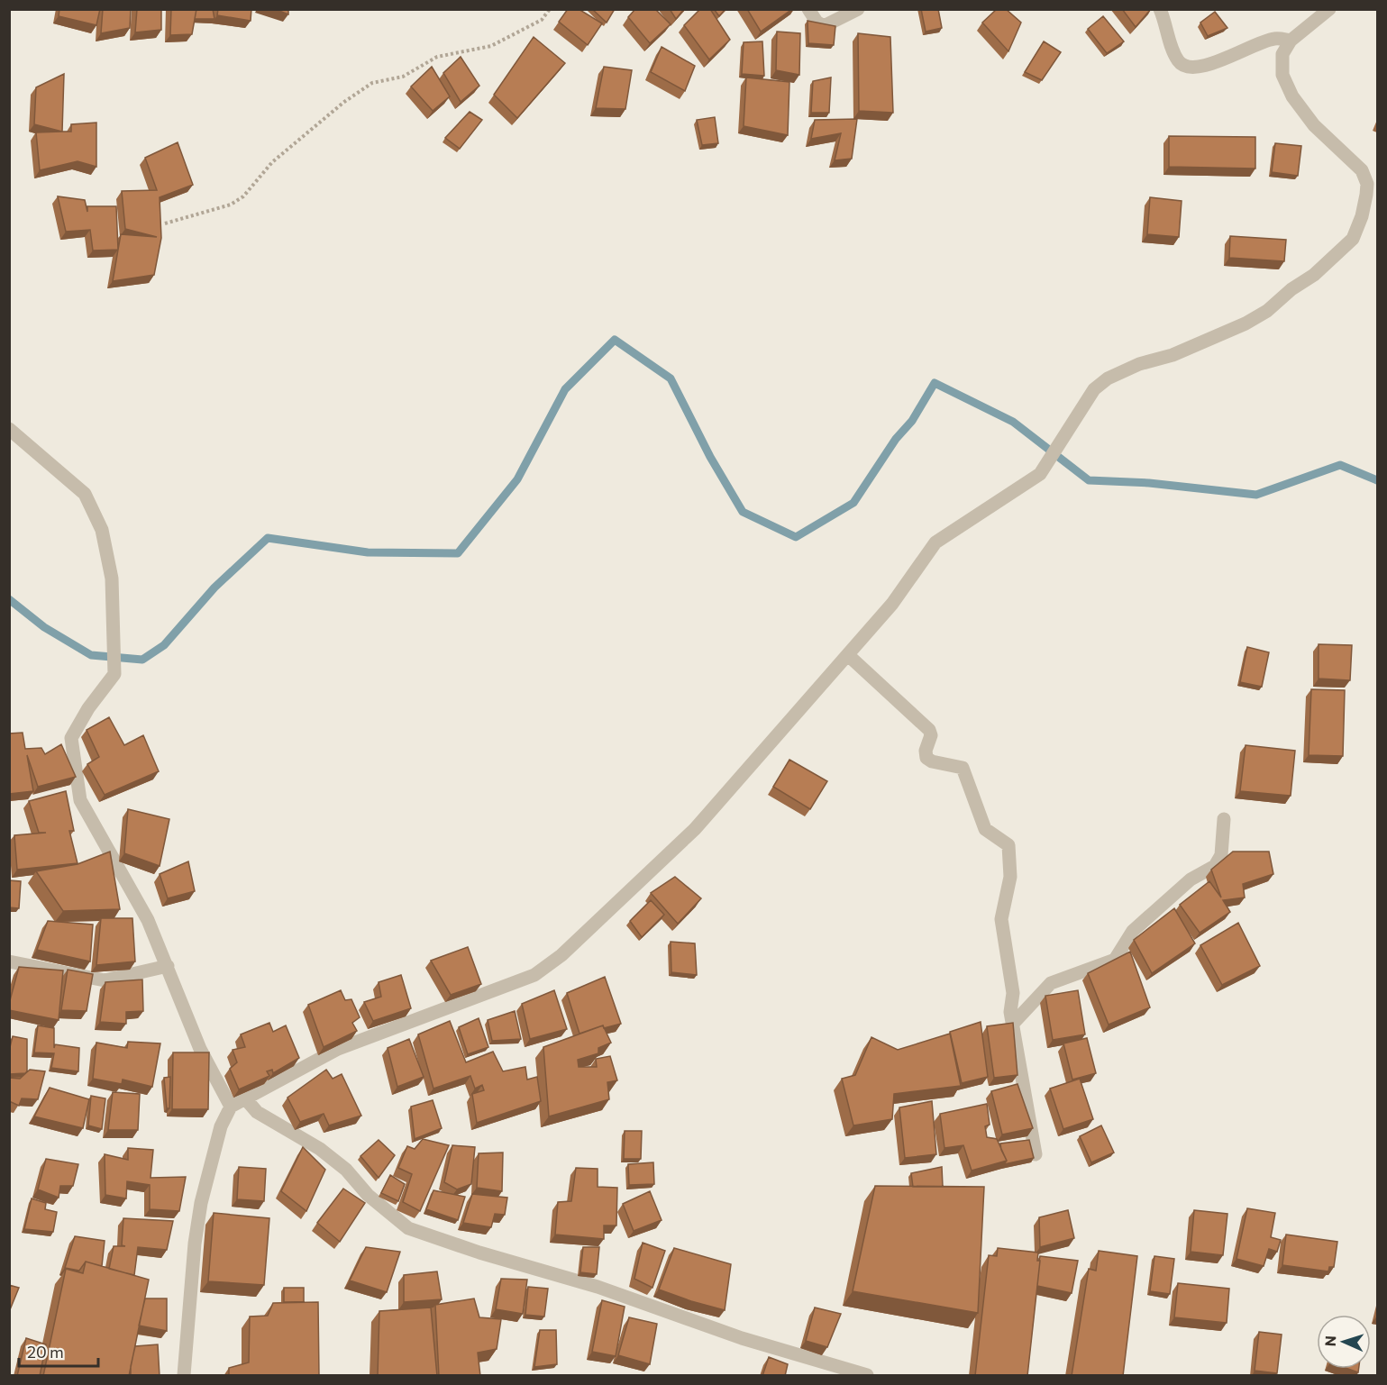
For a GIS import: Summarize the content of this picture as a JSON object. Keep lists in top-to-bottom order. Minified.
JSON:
{"scale_bar":"20 m","north":"left"}
